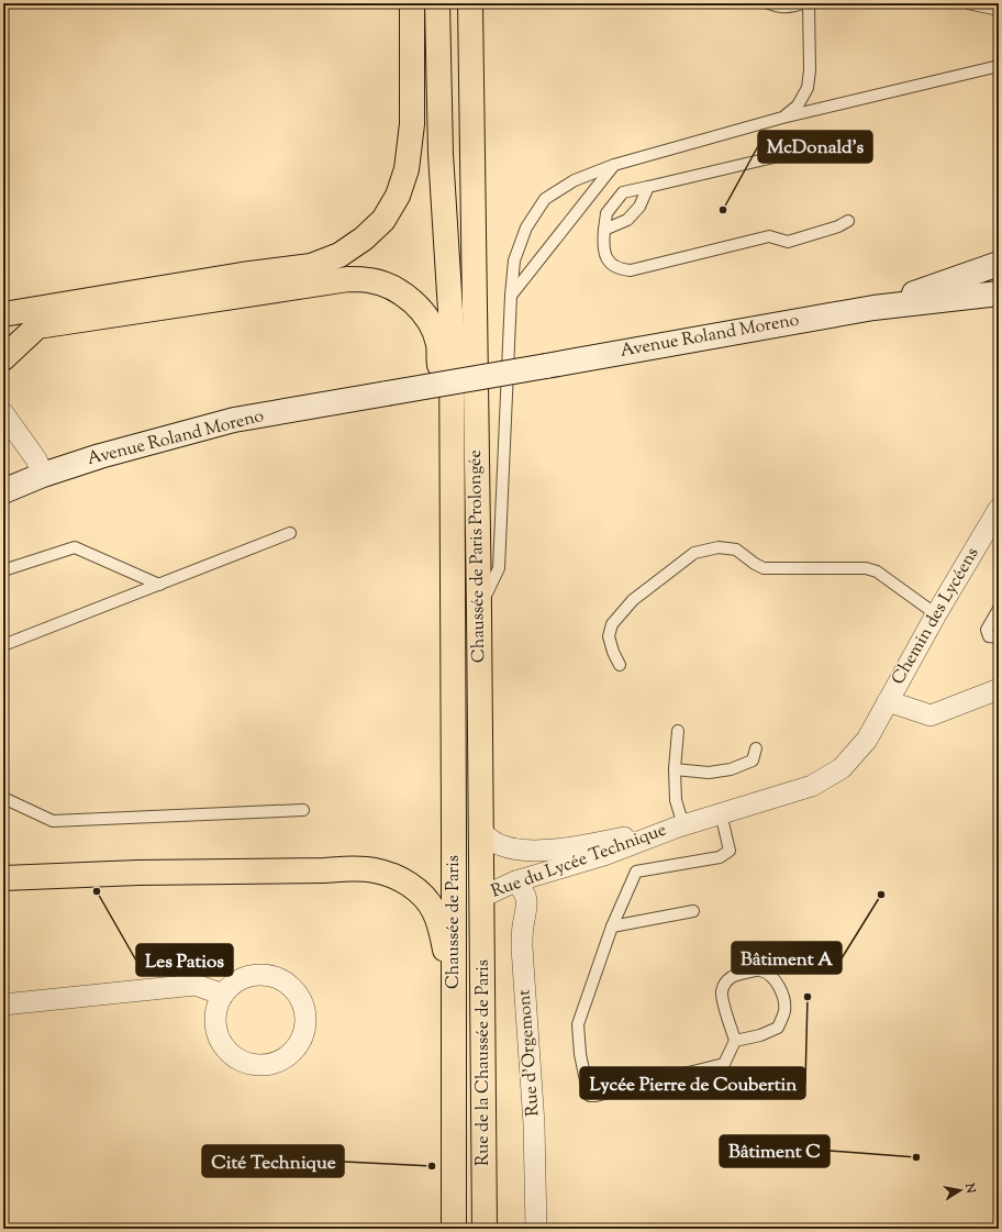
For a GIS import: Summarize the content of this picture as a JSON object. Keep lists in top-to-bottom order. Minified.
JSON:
{"streets":{"main road":["Chaussée de Paris Prolongée","Chaussée de Paris","Rue de la Chaussée de Paris"],"street":["Avenue Roland Moreno","Chemin des Lycéens","Rue du Lycée Technique","Rue d'Orgemont"]},"crossings":[["Chaussée de Paris Prolongée","Rue du Lycée Technique"],["Chaussée de Paris Prolongée","Rue de la Chaussée de Paris"],["Chemin des Lycéens","Rue du Lycée Technique"],["Rue du Lycée Technique","Rue d'Orgemont"],["Rue du Lycée Technique","Rue de la Chaussée de Paris"],["Chaussée de Paris","Rue de la Chaussée de Paris"]],"places":["McDonald's","Les Patios","Bâtiment A","Lycée Pierre de Coubertin","Bâtiment C","Cité Technique"],"north":"right"}
